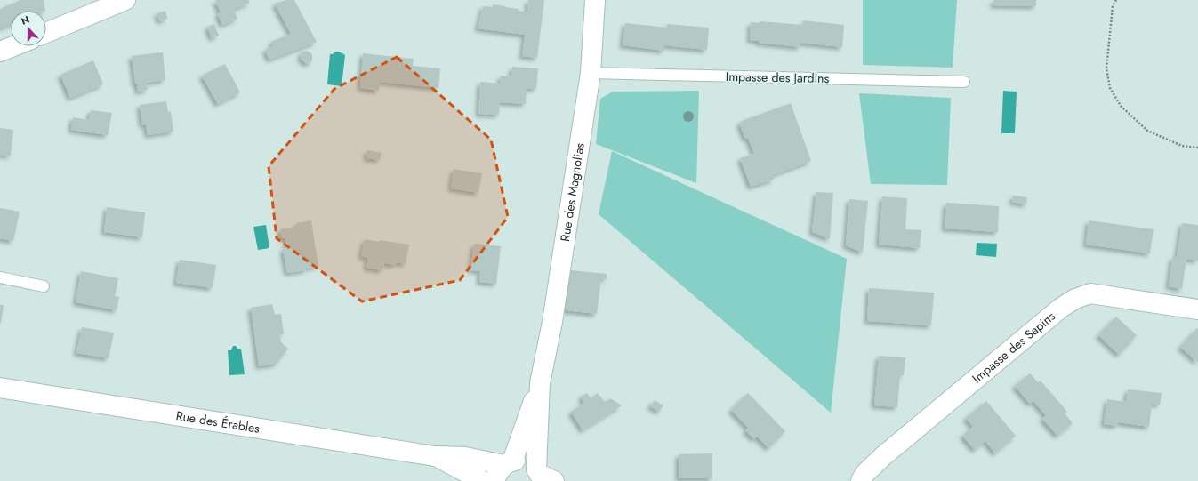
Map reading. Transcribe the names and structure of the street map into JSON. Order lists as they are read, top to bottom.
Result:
{
  "streets": {
    "street": ["Rue des Magnolias", "Impasse des Sapins", "Rue des Érables"],
    "lane": ["Impasse des Jardins"]
  },
  "crossings": [
    ["Impasse des Jardins", "Rue des Magnolias"],
    ["Rue des Magnolias", "Rue des Érables"]
  ],
  "north": "top"
}
